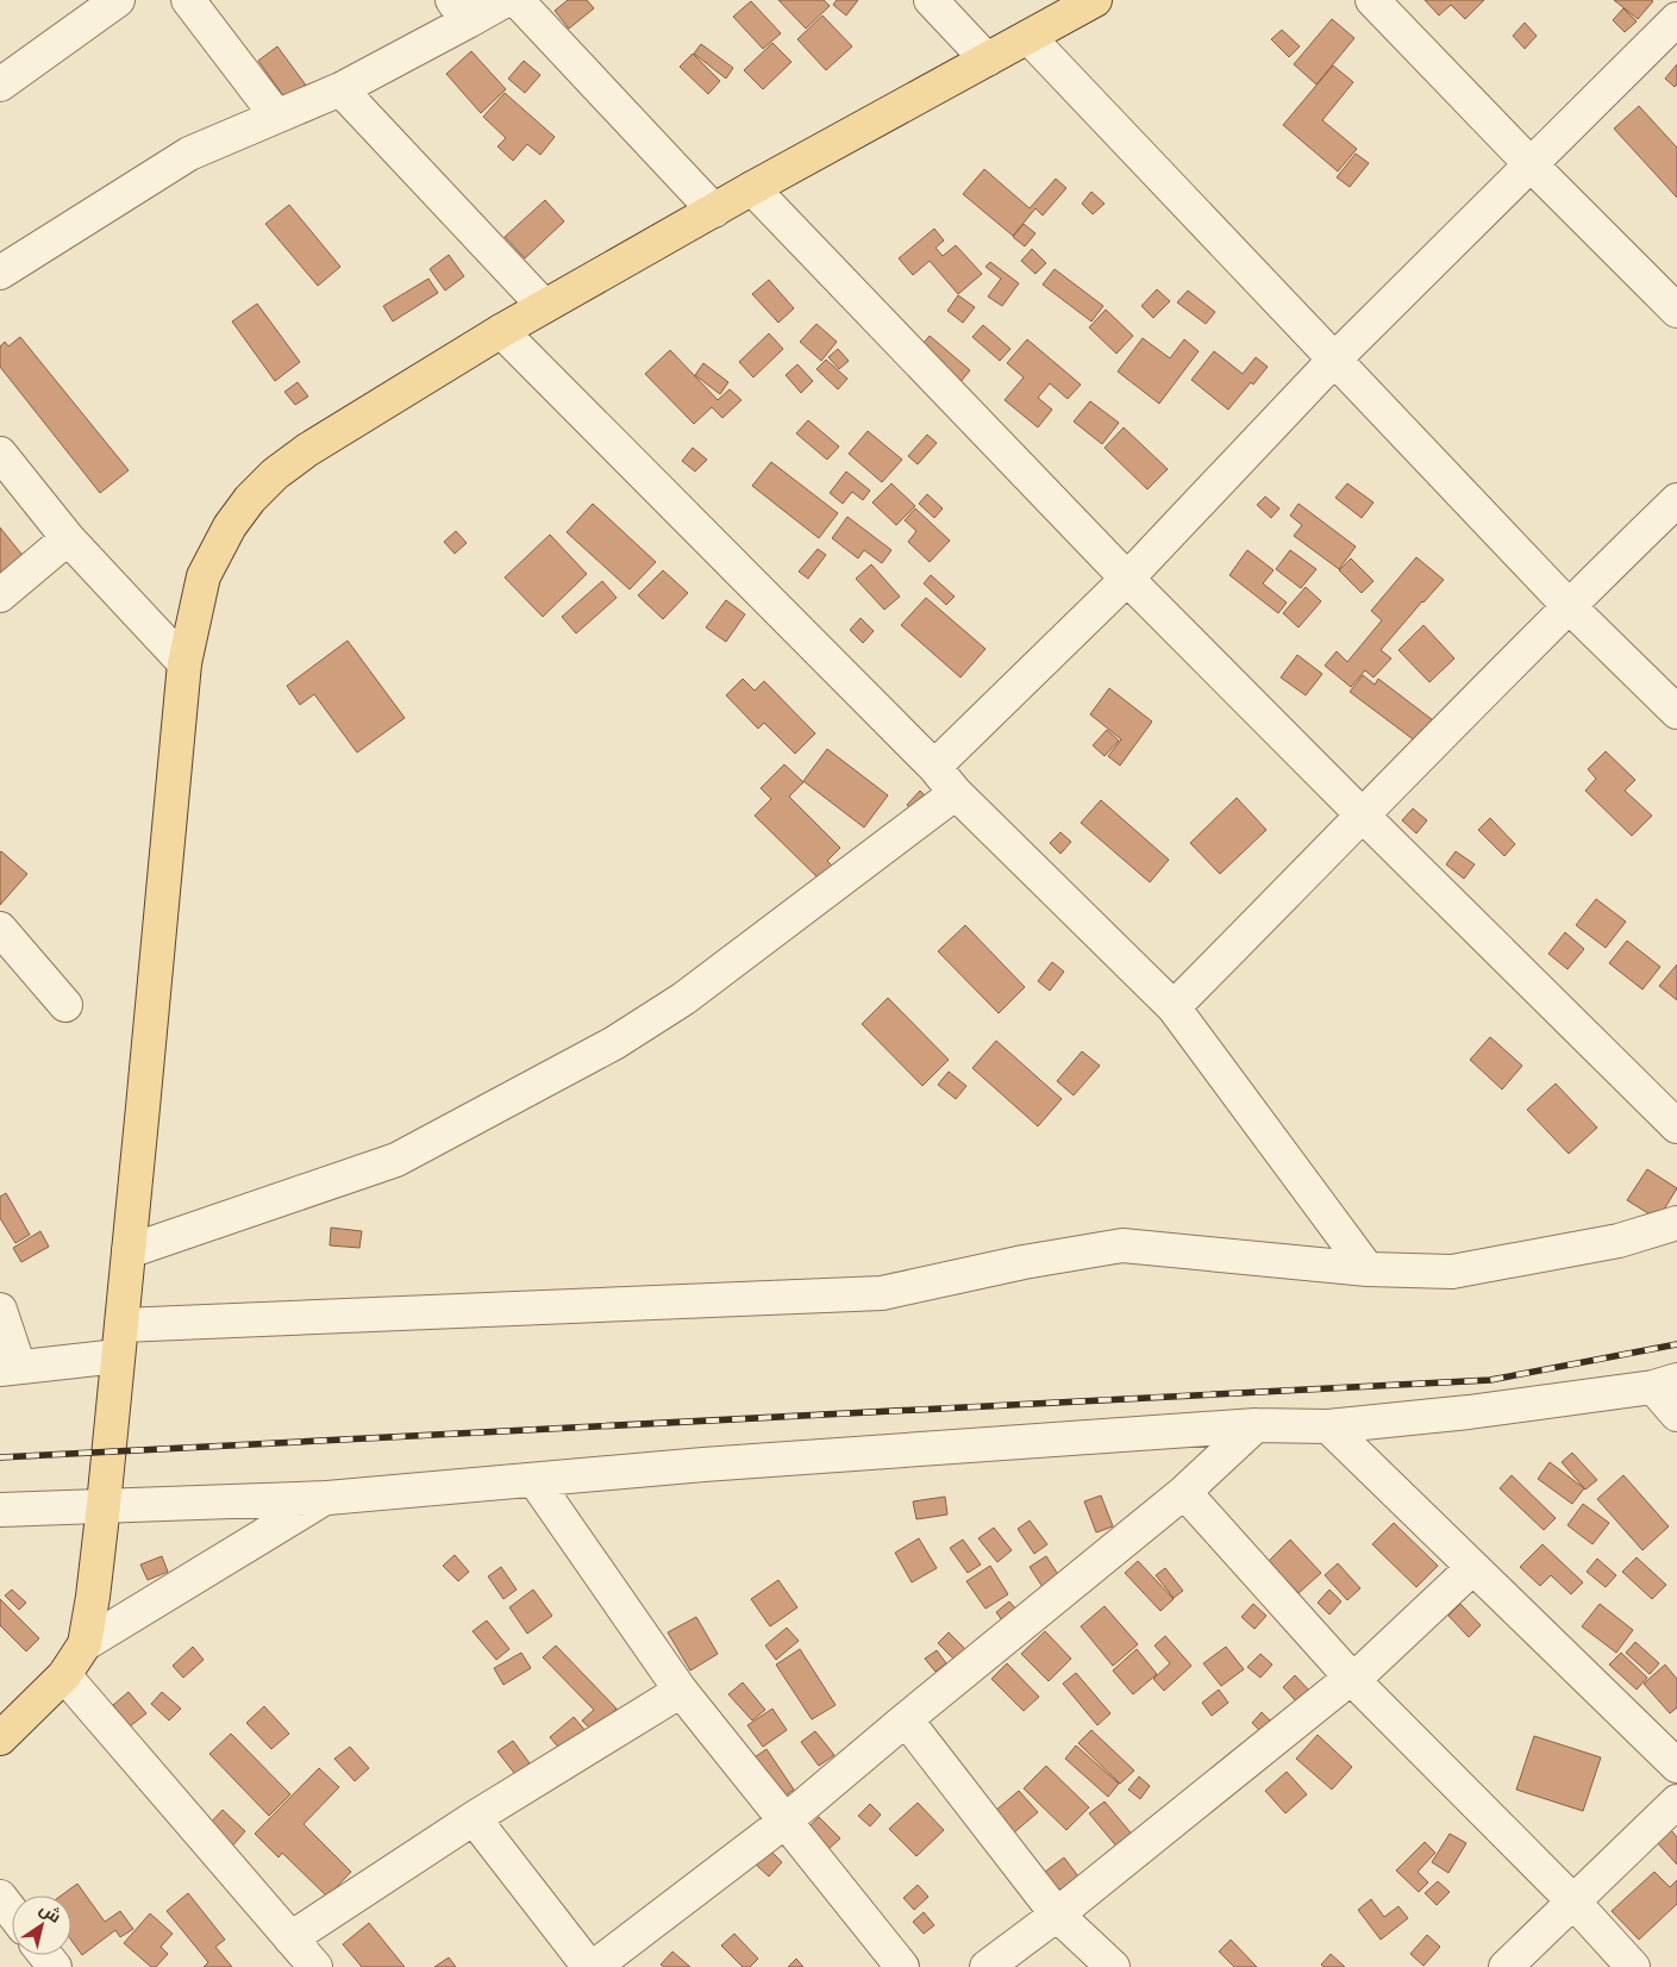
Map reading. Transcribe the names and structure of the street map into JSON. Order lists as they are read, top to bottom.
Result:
{
  "north": "top right"
}
